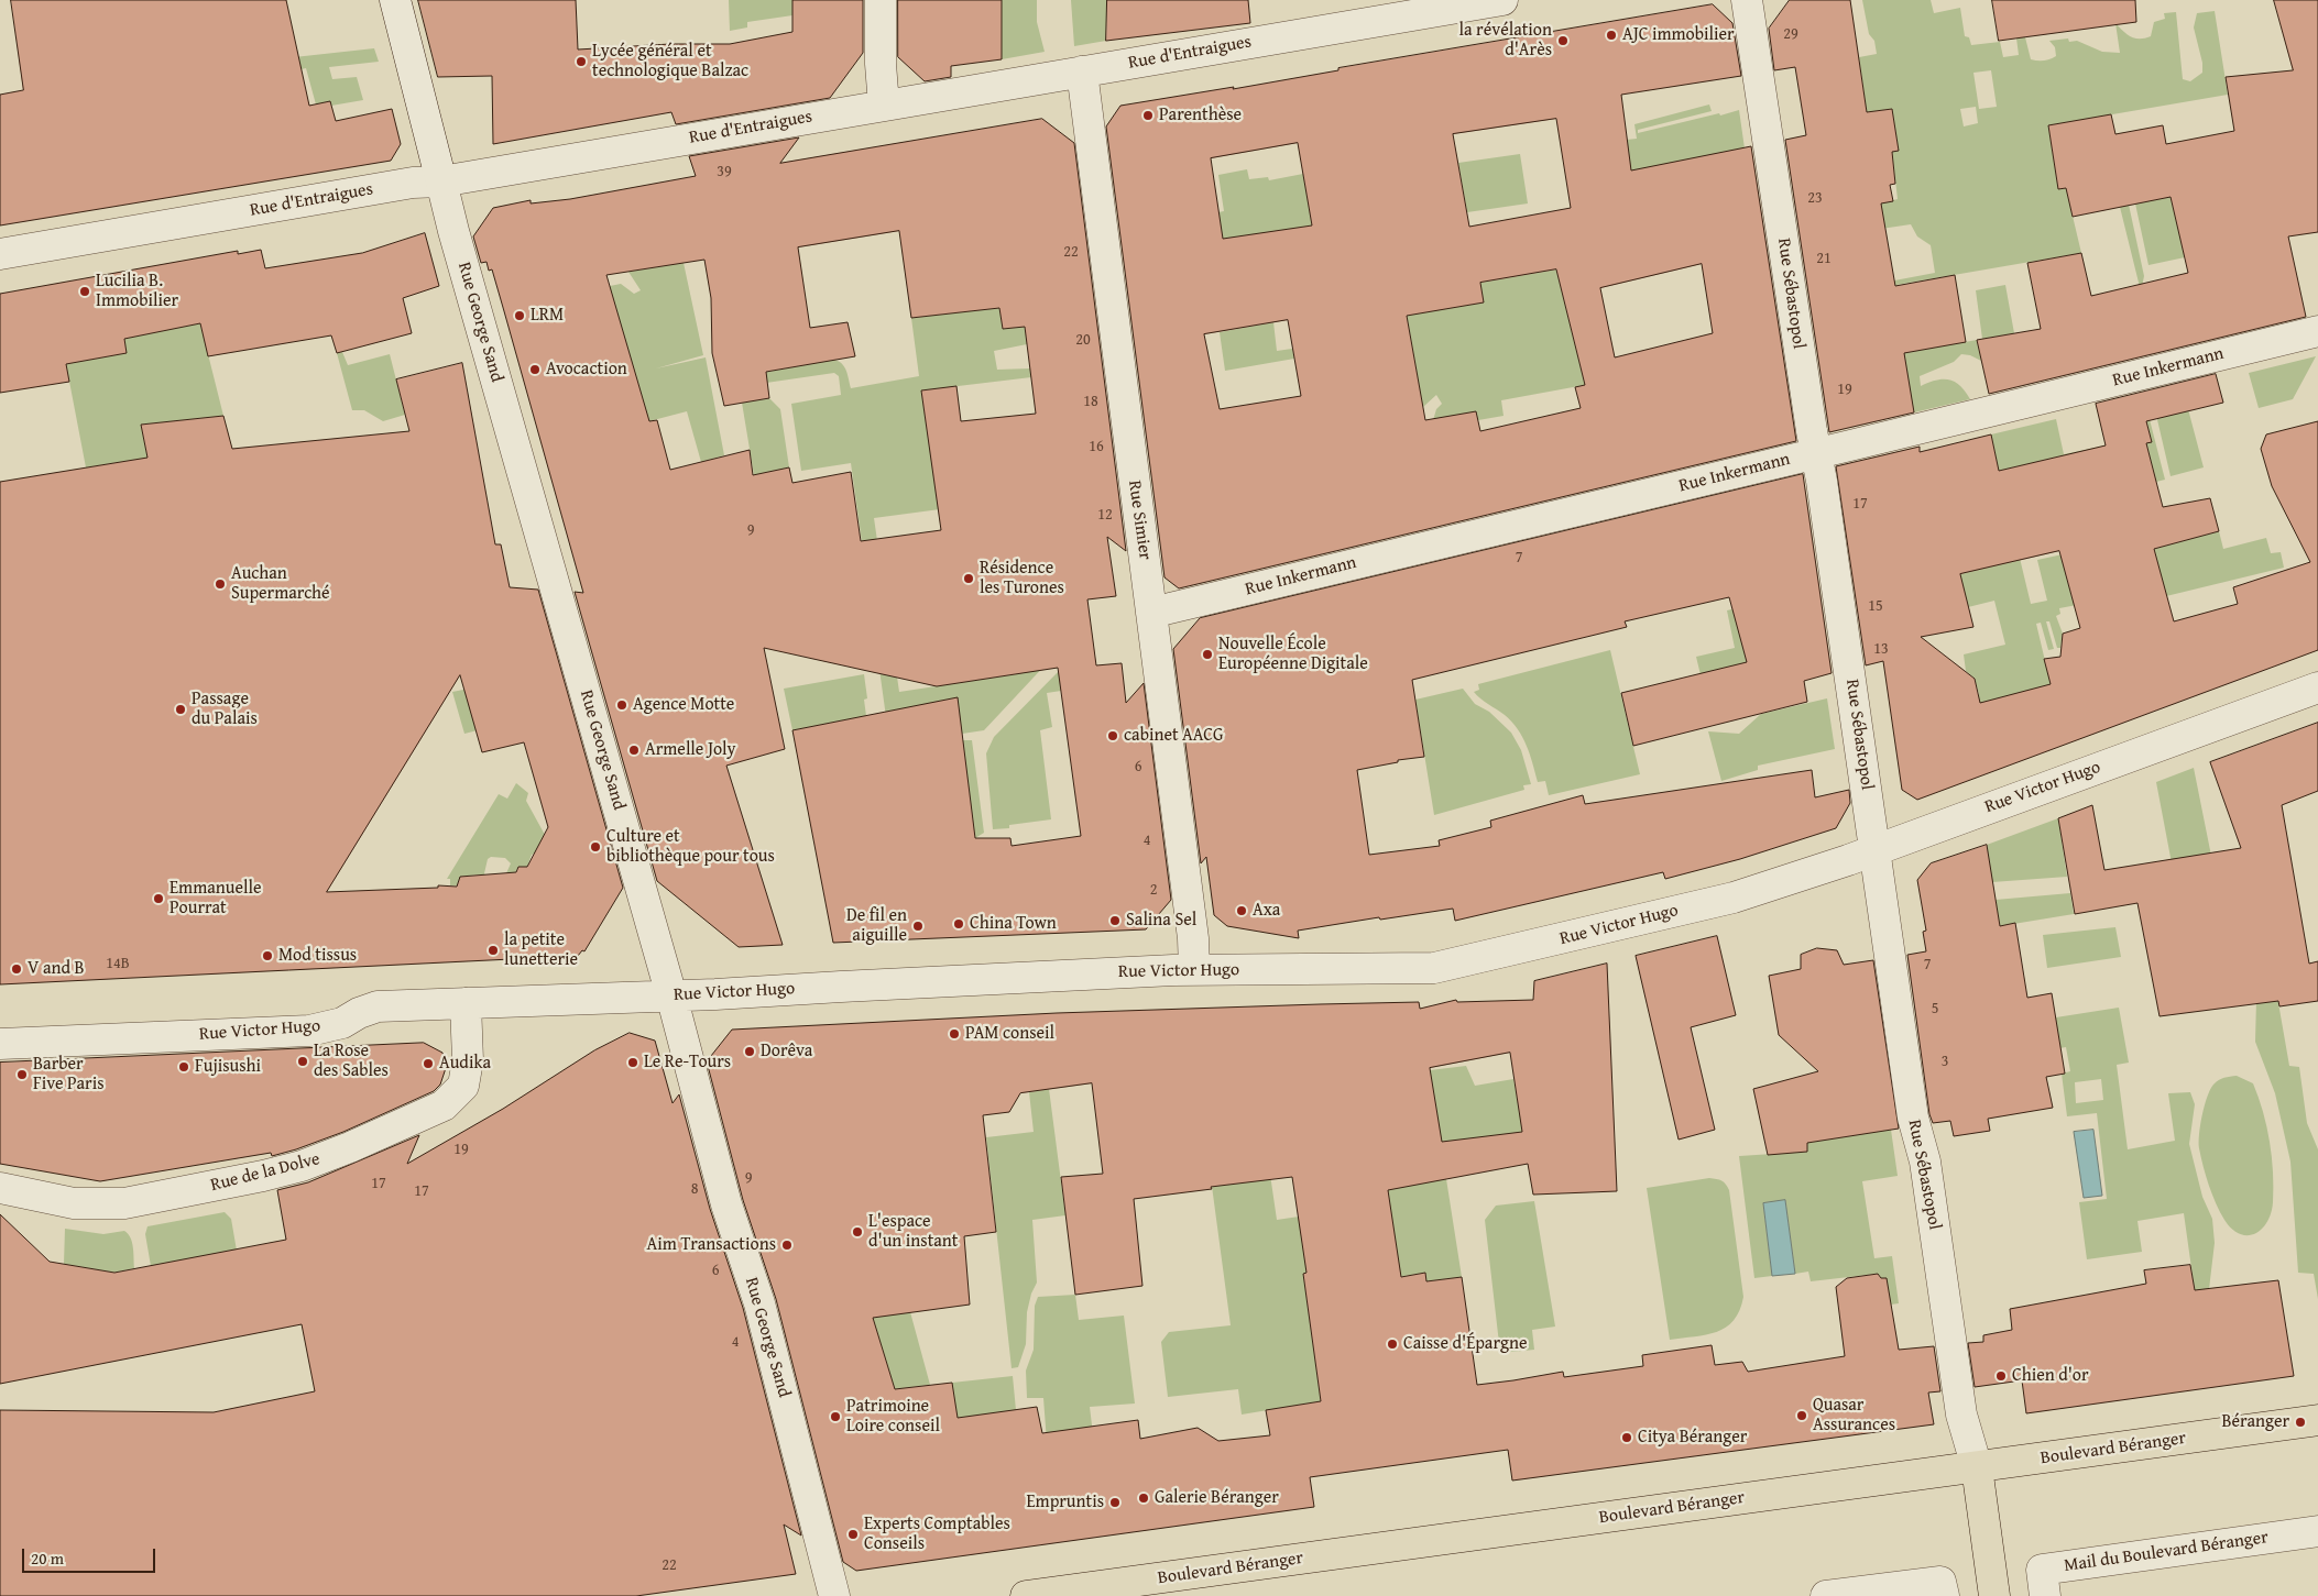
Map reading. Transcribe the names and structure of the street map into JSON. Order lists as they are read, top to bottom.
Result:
{
  "streets": {
    "main road": ["Boulevard Béranger"],
    "street": [
      "Rue d'Entraigues",
      "Rue Sébastopol",
      "Rue George Sand",
      "Rue Inkermann",
      "Rue Simier",
      "Rue Victor Hugo",
      "Rue de la Dolve",
      "Mail du Boulevard Béranger"
    ]
  },
  "crossings": [
    ["Rue d'Entraigues", "Rue George Sand"],
    ["Rue d'Entraigues", "Rue Simier"],
    ["Rue Sébastopol", "Rue Inkermann"],
    ["Rue Sébastopol", "Rue Victor Hugo"],
    ["Rue Sébastopol", "Boulevard Béranger"],
    ["Rue George Sand", "Rue Victor Hugo"],
    ["Rue Inkermann", "Rue Simier"],
    ["Rue Simier", "Rue Victor Hugo"],
    ["Rue Victor Hugo", "Rue de la Dolve"]
  ],
  "places": [
    "AJC immobilier",
    "la révélation d'Arès",
    "Lycée général et technologique Balzac",
    "Parenthèse",
    "Lucilia B. Immobilier",
    "LRM",
    "Avocaction",
    "Résidence les Turones",
    "Auchan Supermarché",
    "Nouvelle École Européenne Digitale",
    "Agence Motte",
    "Passage du Palais",
    "cabinet AACG",
    "Armelle Joly",
    "Culture et bibliothèque pour tous",
    "Emmanuelle Pourrat",
    "Axa",
    "Salina Sel",
    "China Town",
    "De fil en aiguille",
    "la petite lunetterie",
    "Mod tissus",
    "V and B",
    "PAM conseil",
    "Dorêva",
    "La Rose des Sables",
    "Le Re-Tours",
    "Audika",
    "Fujisushi",
    "Barber Five Paris",
    "L'espace d'un instant",
    "Aim Transactions",
    "Caisse d'Épargne",
    "Chien d'or",
    "Quasar Assurances",
    "Patrimoine Loire conseil",
    "Béranger",
    "Citya Béranger",
    "Galerie Béranger",
    "Empruntis",
    "Experts Comptables Conseils"
  ],
  "house_numbers": [
    "29",
    "39",
    "23",
    "22",
    "21",
    "20",
    "19",
    "18",
    "16",
    "17",
    "12",
    "9",
    "7",
    "15",
    "13",
    "6",
    "4",
    "2",
    "14B",
    "7",
    "5",
    "3",
    "19",
    "9",
    "17",
    "8",
    "17",
    "6",
    "4",
    "22"
  ],
  "scale_bar": "20 m"
}
